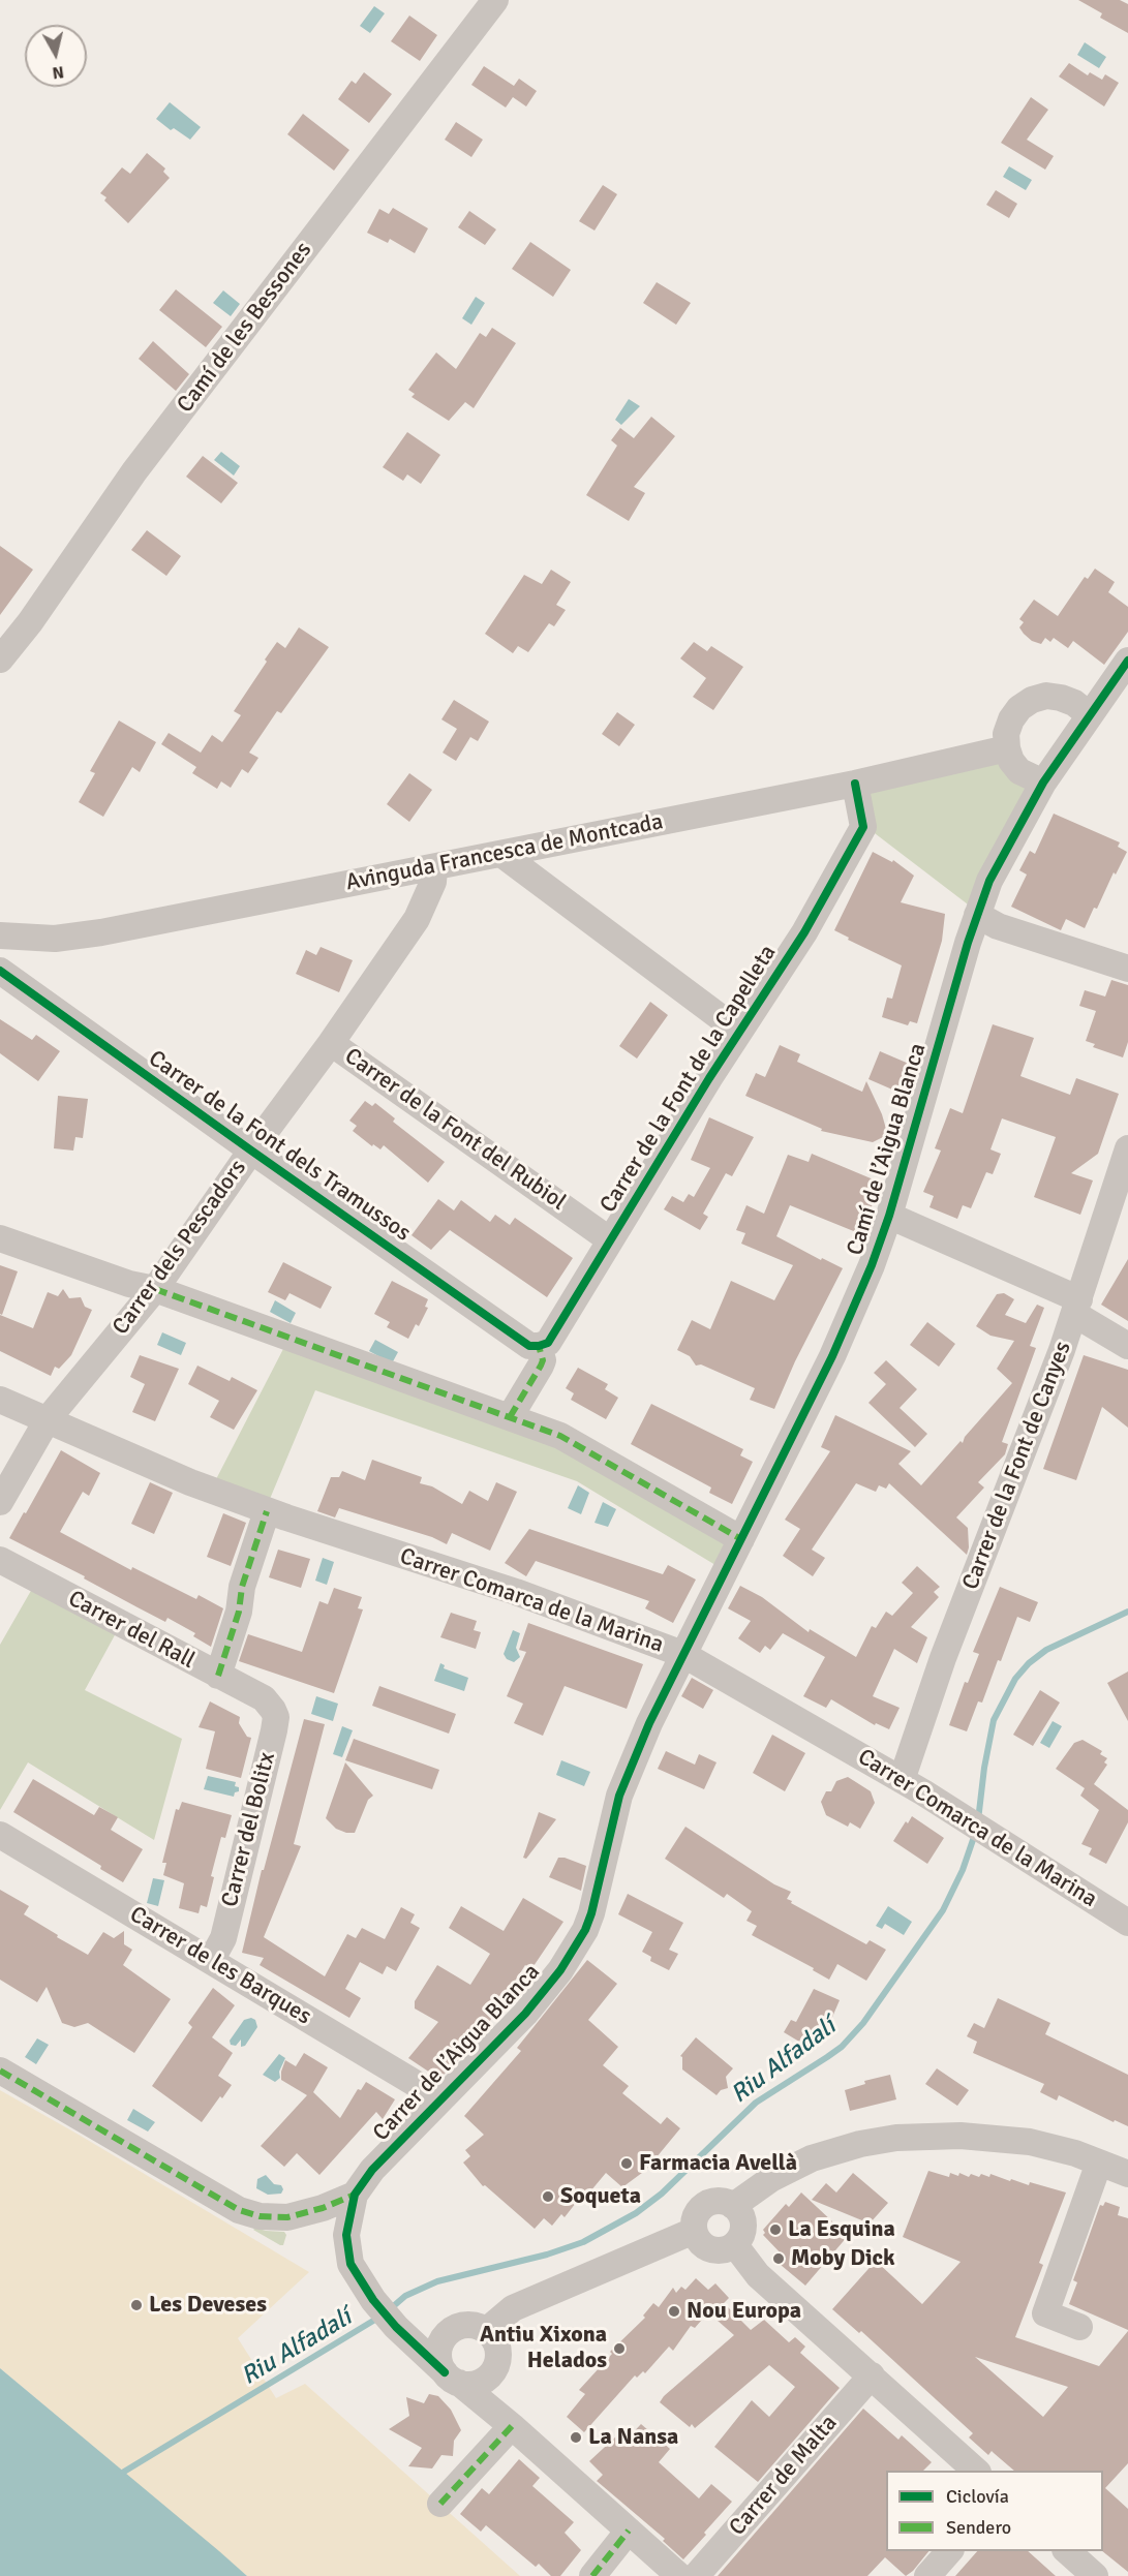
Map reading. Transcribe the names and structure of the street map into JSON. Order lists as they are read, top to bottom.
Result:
{
  "streets": {
    "street": [
      "Camí de les Bessones",
      "Avinguda Francesca de Montcada",
      "Carrer de la Font de la Capelleta",
      "Carrer de la Font del Rubiol",
      "Carrer de la Font dels Tramussos",
      "Camí de l’Aigua Blanca",
      "Carrer dels Pescadors",
      "Carrer de la Font de Canyes",
      "Carrer Comarca de la Marina",
      "Carrer del Rall",
      "Carrer del Bolitx",
      "Carrer de les Barques",
      "Carrer de l’Aigua Blanca",
      "Carrer de Malta"
    ]
  },
  "crossings": [
    ["Avinguda Francesca de Montcada", "Carrer de la Font de la Capelleta"],
    ["Avinguda Francesca de Montcada", "Camí de l’Aigua Blanca"],
    ["Avinguda Francesca de Montcada", "Carrer dels Pescadors"],
    ["Carrer de la Font de la Capelleta", "Carrer de la Font del Rubiol"],
    ["Carrer de la Font de la Capelleta", "Carrer de la Font dels Tramussos"],
    ["Carrer de la Font del Rubiol", "Carrer dels Pescadors"],
    ["Carrer de la Font dels Tramussos", "Carrer dels Pescadors"],
    ["Camí de l’Aigua Blanca", "Carrer Comarca de la Marina"],
    ["Camí de l’Aigua Blanca", "Carrer de l’Aigua Blanca"],
    ["Carrer dels Pescadors", "Carrer Comarca de la Marina"],
    ["Carrer de la Font de Canyes", "Carrer Comarca de la Marina"],
    ["Carrer Comarca de la Marina", "Carrer de l’Aigua Blanca"],
    ["Carrer del Rall", "Carrer del Bolitx"],
    ["Carrer del Bolitx", "Carrer de les Barques"],
    ["Carrer de les Barques", "Carrer de l’Aigua Blanca"]
  ],
  "water": ["Riu Alfadalí"],
  "places": [
    "Farmacia Avellà",
    "Soqueta",
    "La Esquina",
    "Moby Dick",
    "Les Deveses",
    "Nou Europa",
    "Antiu Xixona Helados",
    "La Nansa"
  ],
  "legend": ["Ciclovía", "Sendero"],
  "north": "bottom"
}
